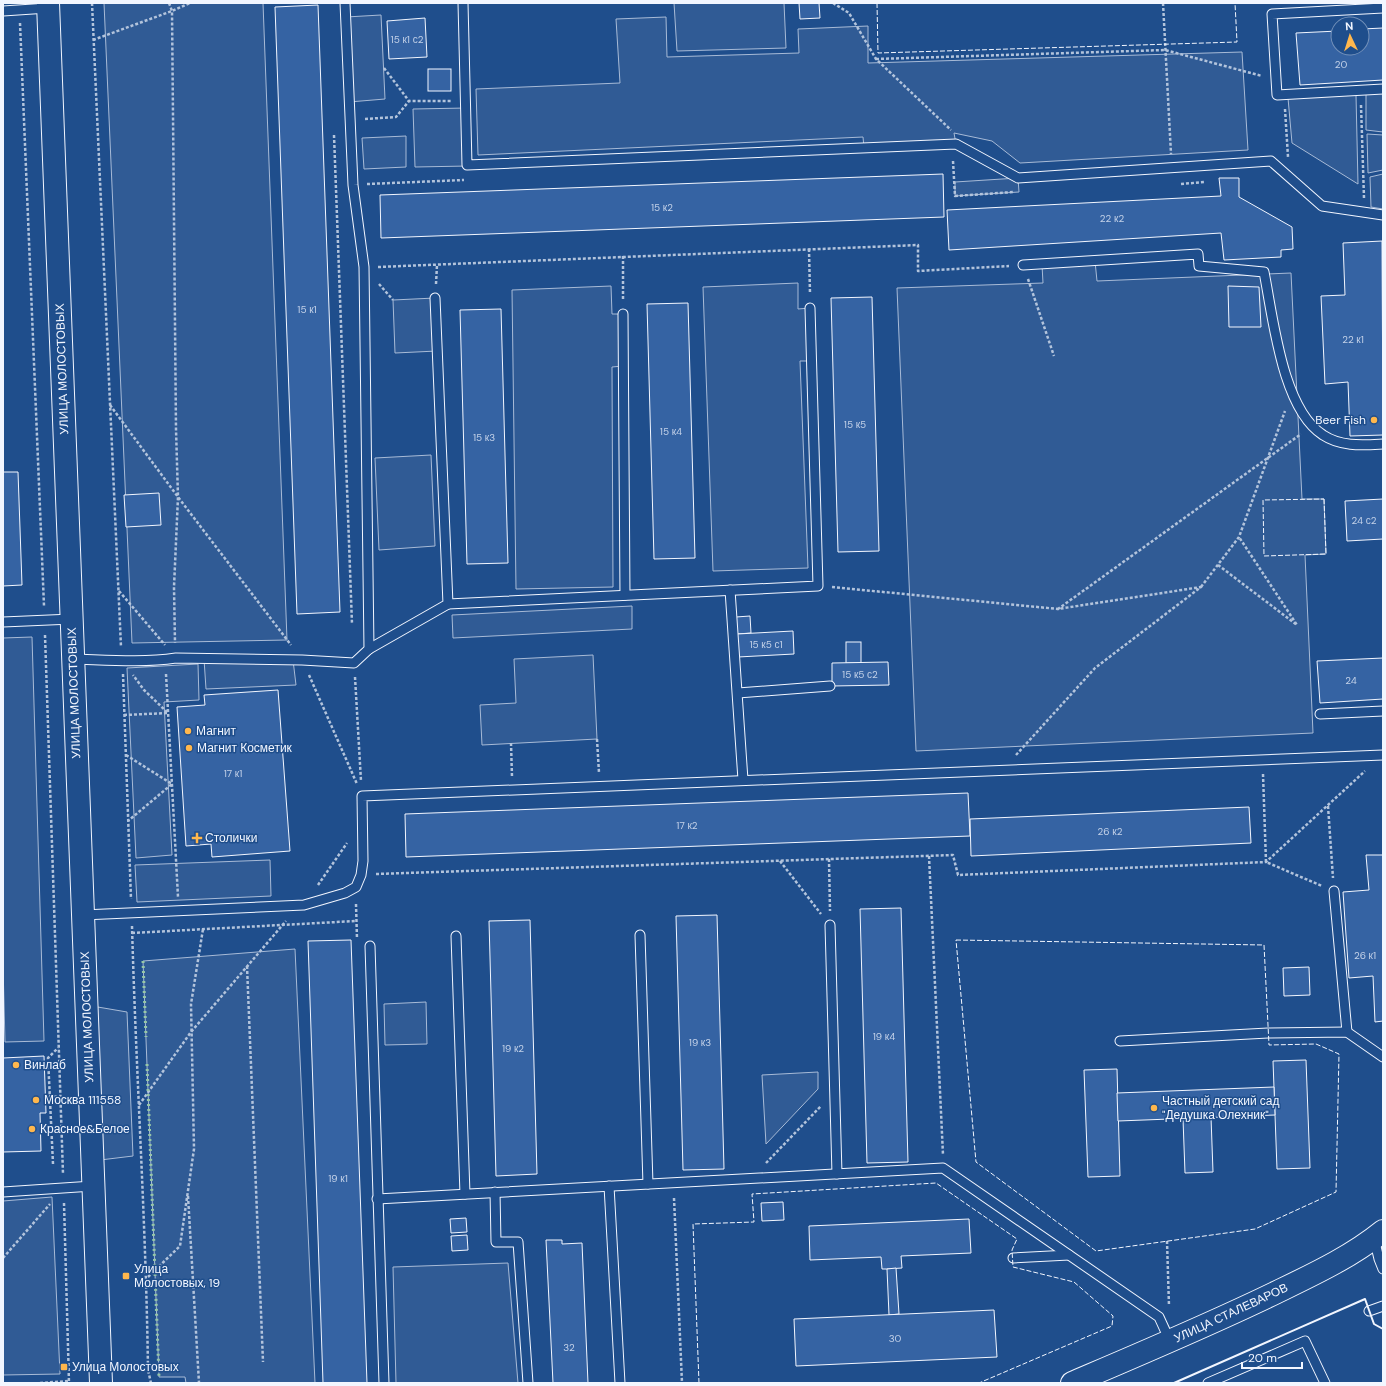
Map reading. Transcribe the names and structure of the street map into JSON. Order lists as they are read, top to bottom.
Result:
{
  "streets": {
    "street": ["УЛИЦА МОЛОСТОВЫХ", "УЛИЦА СТАЛЕВАРОВ"]
  },
  "places": {
    "other": [
      "Beer Fish",
      "Магнит",
      "Магнит Косметик",
      "Винлаб",
      "Москва 111558",
      "Частный детский сад \"Дедушка Олехник\"",
      "Красное&Белое"
    ],
    "health": ["Столички"],
    "transit": ["Улица Молостовых, 19", "Улица Молостовых"]
  },
  "house_numbers": [
    "15 к1 с2",
    "20",
    "15 к2",
    "22 к2",
    "15 к1",
    "22 к1",
    "15 к5",
    "15 к4",
    "15 к3",
    "24 с2",
    "15 к5 с1",
    "15 к5 с2",
    "24",
    "17 к1",
    "17 к2",
    "26 к2",
    "26 к1",
    "19 к4",
    "19 к3",
    "19 к2",
    "19 к1",
    "30",
    "32"
  ],
  "scale_bar": "20 m",
  "north": "top"
}
